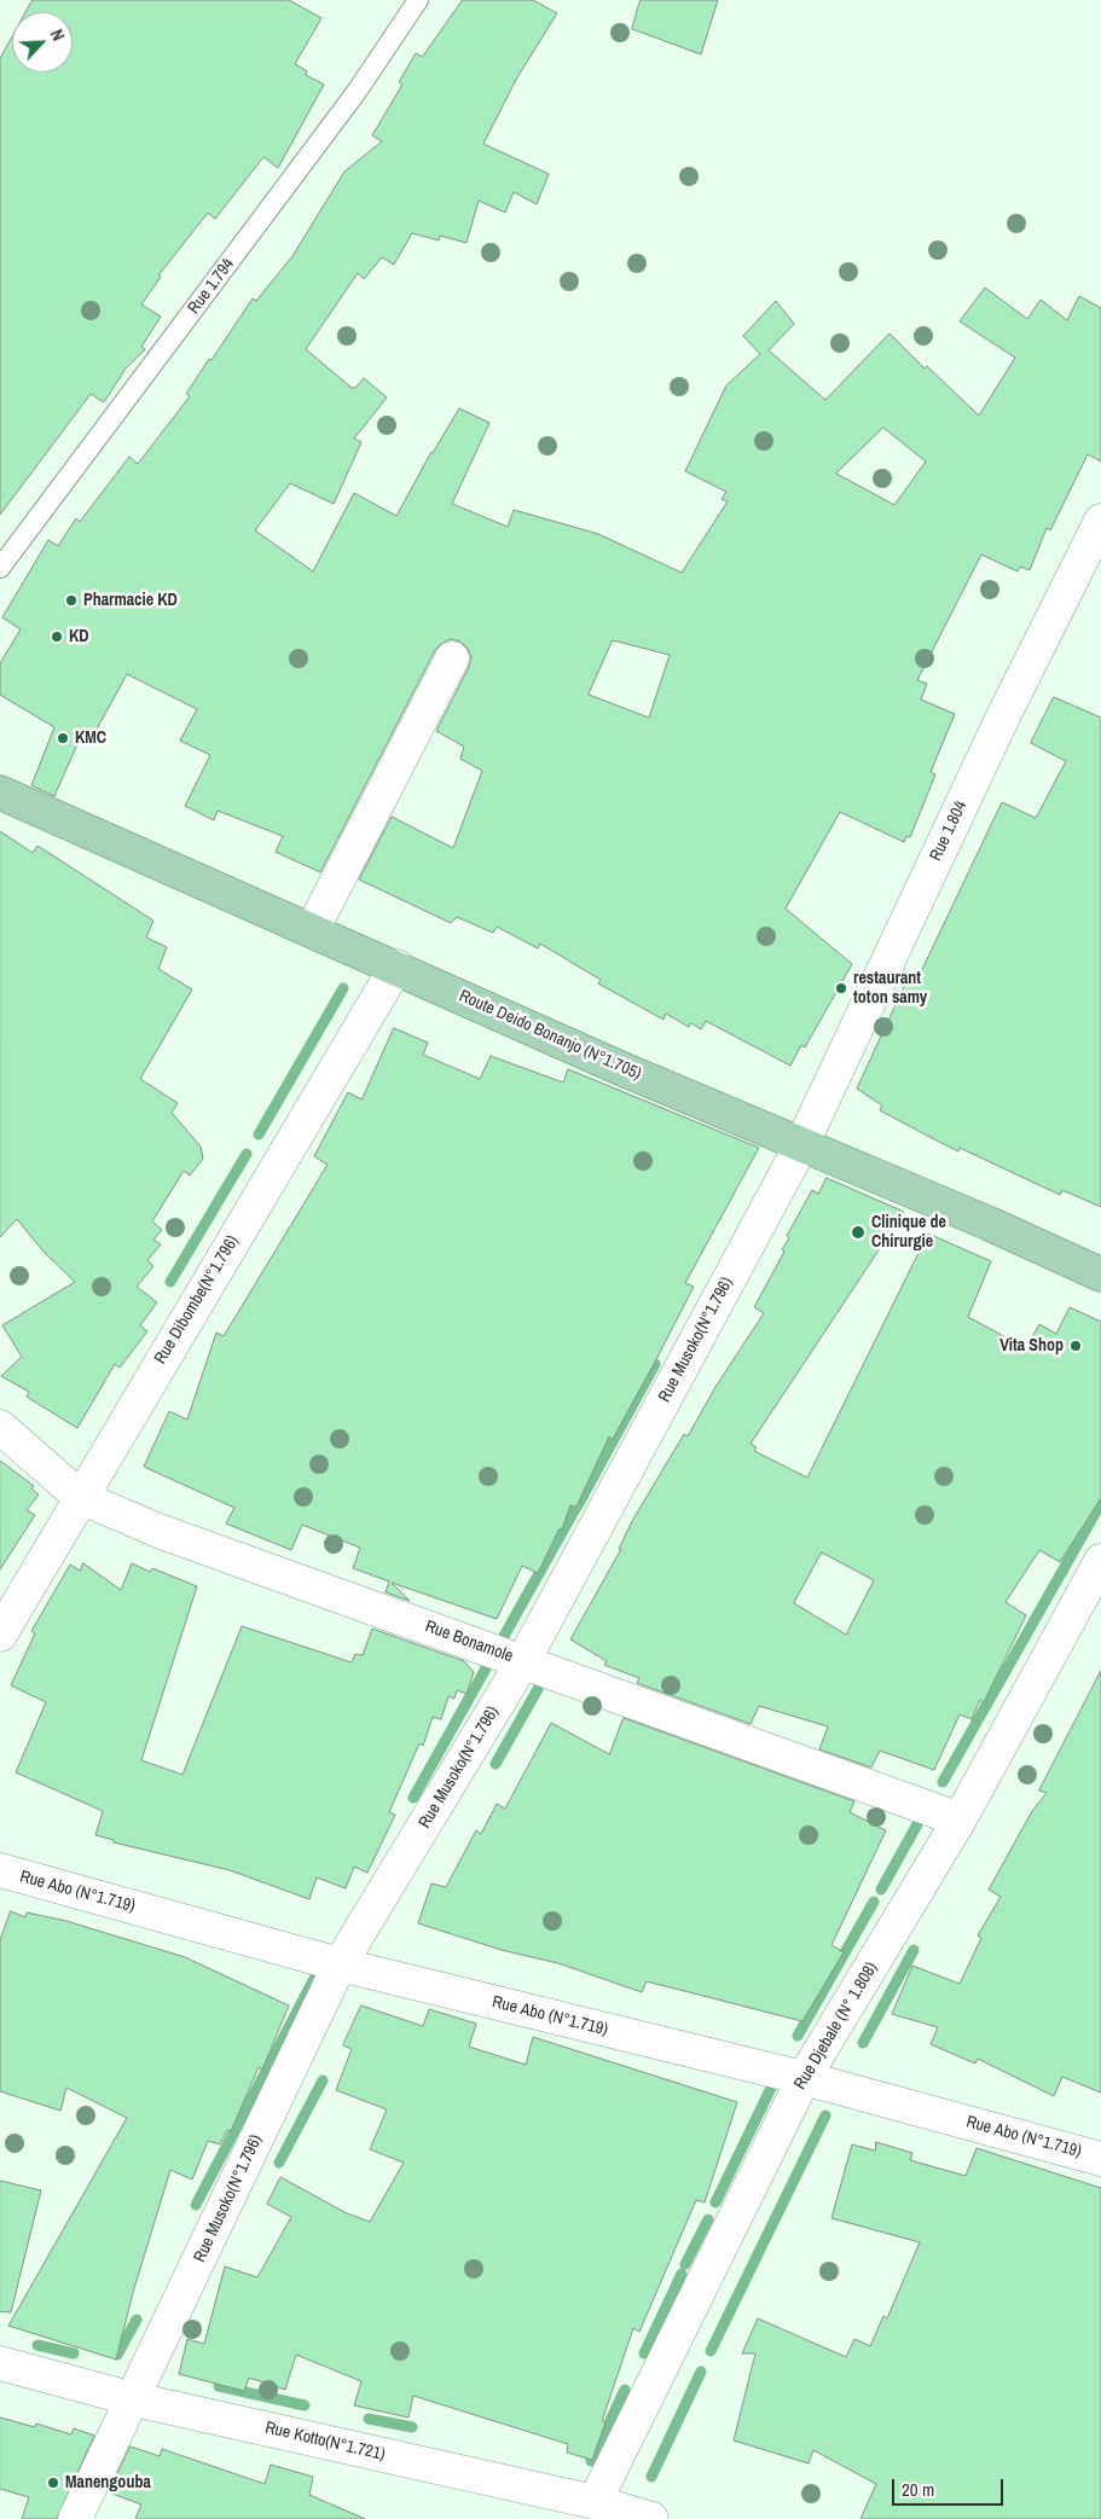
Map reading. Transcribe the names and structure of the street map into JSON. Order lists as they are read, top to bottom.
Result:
{
  "streets": {
    "main road": ["Route Deido Bonanjo (N°1.705)"],
    "street": [
      "Rue 1.804",
      "Rue Dibombe(N°1.796)",
      "Rue Musoko(N°1.796)",
      "Rue Bonamole",
      "Rue Abo (N°1.719)",
      "Rue Djebale (N° 1.808)",
      "Rue Kotto(N°1.721)"
    ],
    "lane": ["Rue 1.794"]
  },
  "crossings": [
    ["Rue 1.804", "Route Deido Bonanjo (N°1.705)"],
    ["Rue 1.804", "Rue Musoko(N°1.796)"],
    ["Route Deido Bonanjo (N°1.705)", "Rue Dibombe(N°1.796)"],
    ["Route Deido Bonanjo (N°1.705)", "Rue Musoko(N°1.796)"],
    ["Rue Dibombe(N°1.796)", "Rue Bonamole"],
    ["Rue Musoko(N°1.796)", "Rue Bonamole"],
    ["Rue Musoko(N°1.796)", "Rue Abo (N°1.719)"],
    ["Rue Musoko(N°1.796)", "Rue Kotto(N°1.721)"],
    ["Rue Bonamole", "Rue Djebale (N° 1.808)"],
    ["Rue Abo (N°1.719)", "Rue Djebale (N° 1.808)"],
    ["Rue Djebale (N° 1.808)", "Rue Kotto(N°1.721)"]
  ],
  "places": [
    "Pharmacie KD",
    "KD",
    "KMC",
    "restaurant toton samy",
    "Clinique de Chirurgie",
    "Vita Shop",
    "Manengouba"
  ],
  "scale_bar": "20 m",
  "north": "top right"
}
